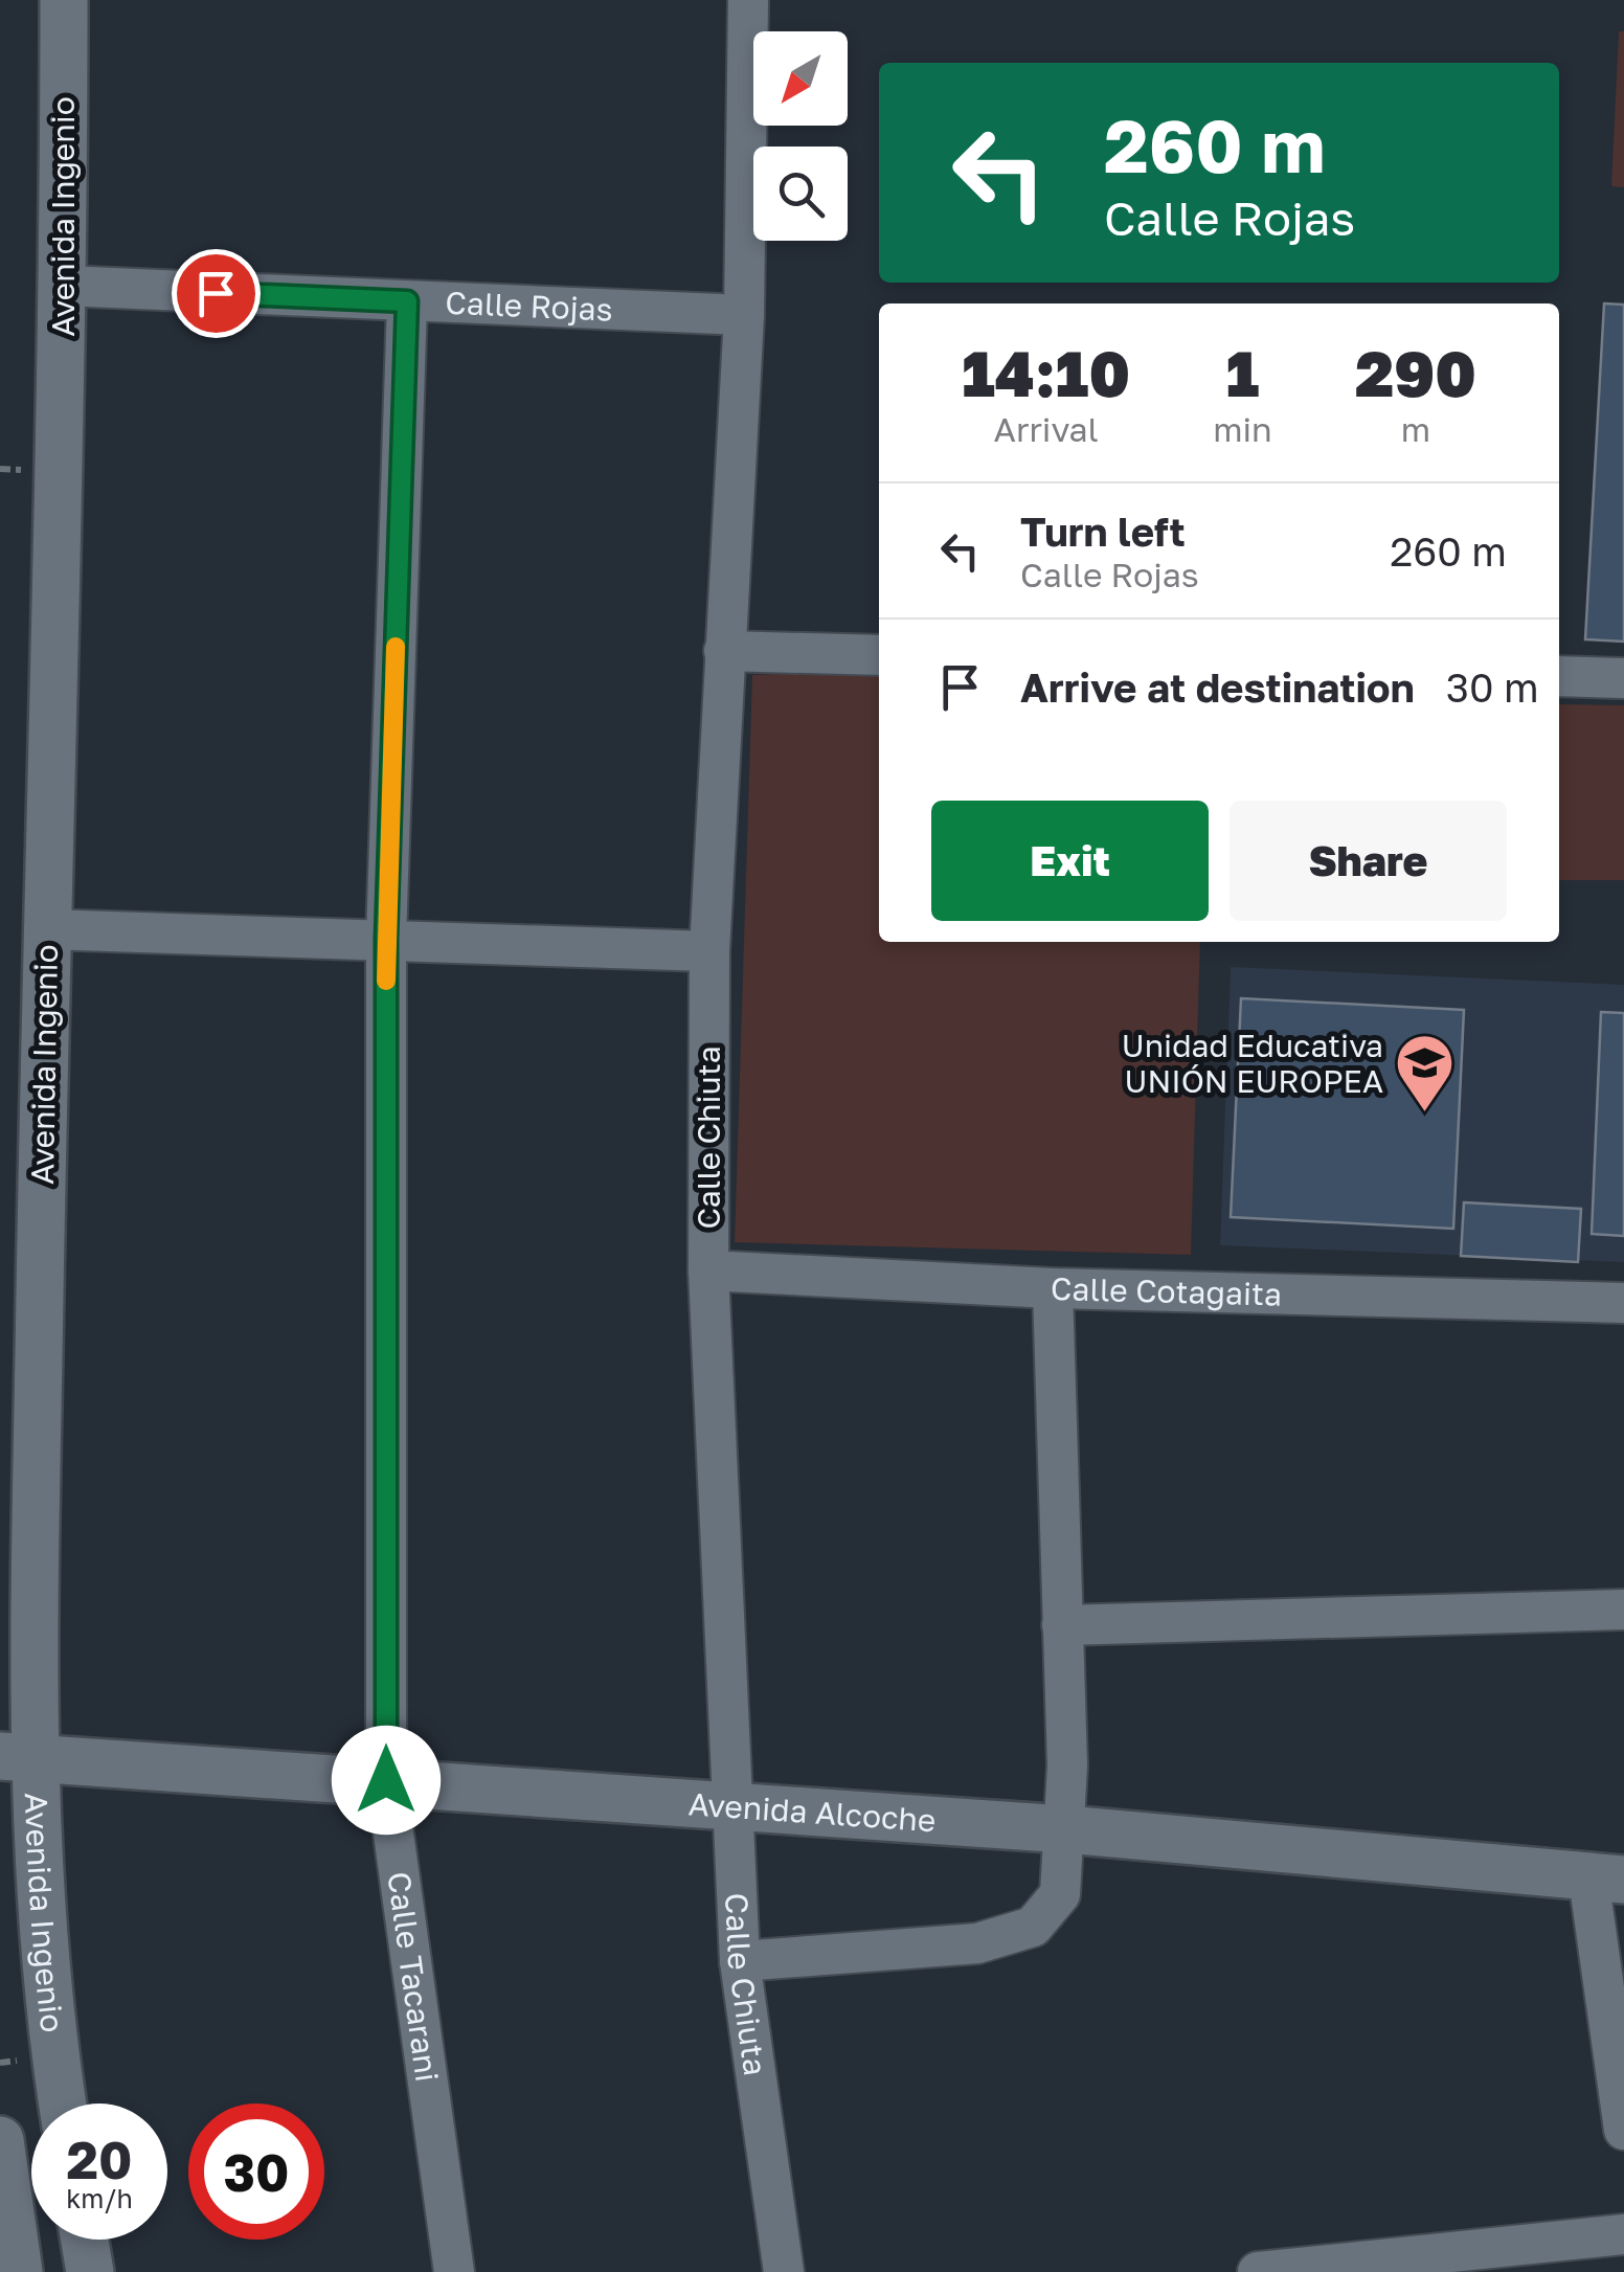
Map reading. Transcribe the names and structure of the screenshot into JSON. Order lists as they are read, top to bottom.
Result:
{
  "streets": {
    "street": [
      "Avenida Ingenio",
      "Calle Rojas",
      "Calle Chiuta",
      "Calle Cotagaita",
      "Avenida Alcoche",
      "Calle Tacarani"
    ]
  },
  "crossings": [
    ["Avenida Ingenio", "Calle Rojas"],
    ["Avenida Ingenio", "Avenida Alcoche"],
    ["Calle Rojas", "Calle Chiuta"],
    ["Calle Rojas", "Calle Tacarani"],
    ["Calle Chiuta", "Calle Cotagaita"],
    ["Calle Chiuta", "Avenida Alcoche"],
    ["Avenida Alcoche", "Calle Tacarani"]
  ],
  "places": {
    "school or university": ["Unidad Educativa UNIÓN EUROPEA"]
  },
  "north": "bottom left",
  "page": {
    "turn": ["260 m", "Calle Rojas"],
    "eta": [
      "14:10",
      "Arrival",
      "1",
      "min",
      "290",
      "m"
    ],
    "list": [
      {
        "name": "Turn left",
        "note": "Calle Rojas",
        "value": "260 m"
      },
      {
        "name": "Arrive at destination",
        "value": "30 m"
      }
    ],
    "buttons": ["Exit", "Share"],
    "speed": "20 km/h",
    "limit": "30"
  }
}
